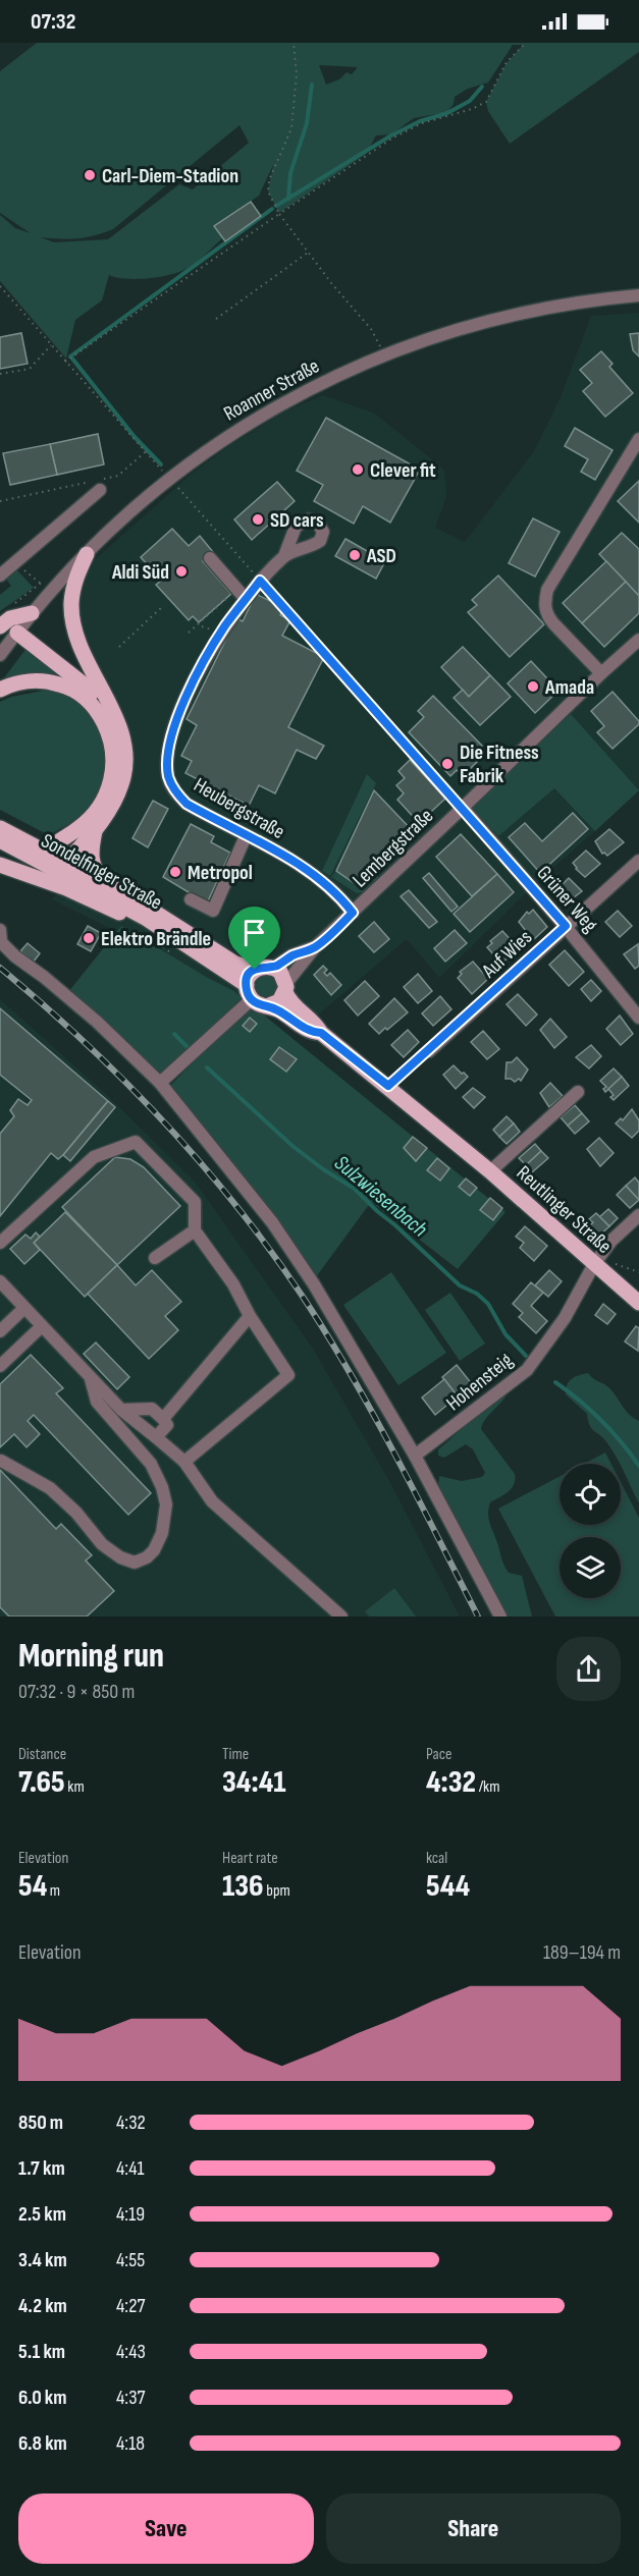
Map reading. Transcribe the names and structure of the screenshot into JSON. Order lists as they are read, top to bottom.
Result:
{
  "streets": {
    "main road": ["Sondelfinger Straße", "Reutlinger Straße"],
    "street": [
      "Roanner Straße",
      "Heubergstraße",
      "Lembergstraße",
      "Grüner Weg",
      "Auf Wies",
      "Hohensteig"
    ]
  },
  "crossings": [
    ["Heubergstraße", "Lembergstraße"],
    ["Lembergstraße", "Sondelfinger Straße"],
    ["Lembergstraße", "Grüner Weg"],
    ["Lembergstraße", "Reutlinger Straße"],
    ["Sondelfinger Straße", "Reutlinger Straße"],
    ["Grüner Weg", "Auf Wies"],
    ["Reutlinger Straße", "Hohensteig"]
  ],
  "water": ["Sulzwiesenbach"],
  "places": [
    "Carl-Diem-Stadion",
    "Clever fit",
    "SD cars",
    "ASD",
    "Aldi Süd",
    "Amada",
    "Die Fitness Fabrik",
    "Metropol",
    "Elektro Brändle"
  ],
  "page": {
    "status": "07:32",
    "heading": ["Morning run", "07:32 · 9 × 850 m"],
    "stats": [
      ["Distance", "7.65 km"],
      ["Time", "34:41"],
      ["Pace", "4:32 /km"],
      ["Elevation", "54 m"],
      ["Heart rate", "136 bpm"],
      ["kcal", "544"]
    ],
    "chart": ["Elevation", "189–194 m"],
    "list": [
      {
        "name": "850 m",
        "note": "4:32"
      },
      {
        "name": "1.7 km",
        "note": "4:41"
      },
      {
        "name": "2.5 km",
        "note": "4:19"
      },
      {
        "name": "3.4 km",
        "note": "4:55"
      },
      {
        "name": "4.2 km",
        "note": "4:27"
      },
      {
        "name": "5.1 km",
        "note": "4:43"
      },
      {
        "name": "6.0 km",
        "note": "4:37"
      },
      {
        "name": "6.8 km",
        "note": "4:18"
      }
    ],
    "buttons": ["Save", "Share"]
  }
}
